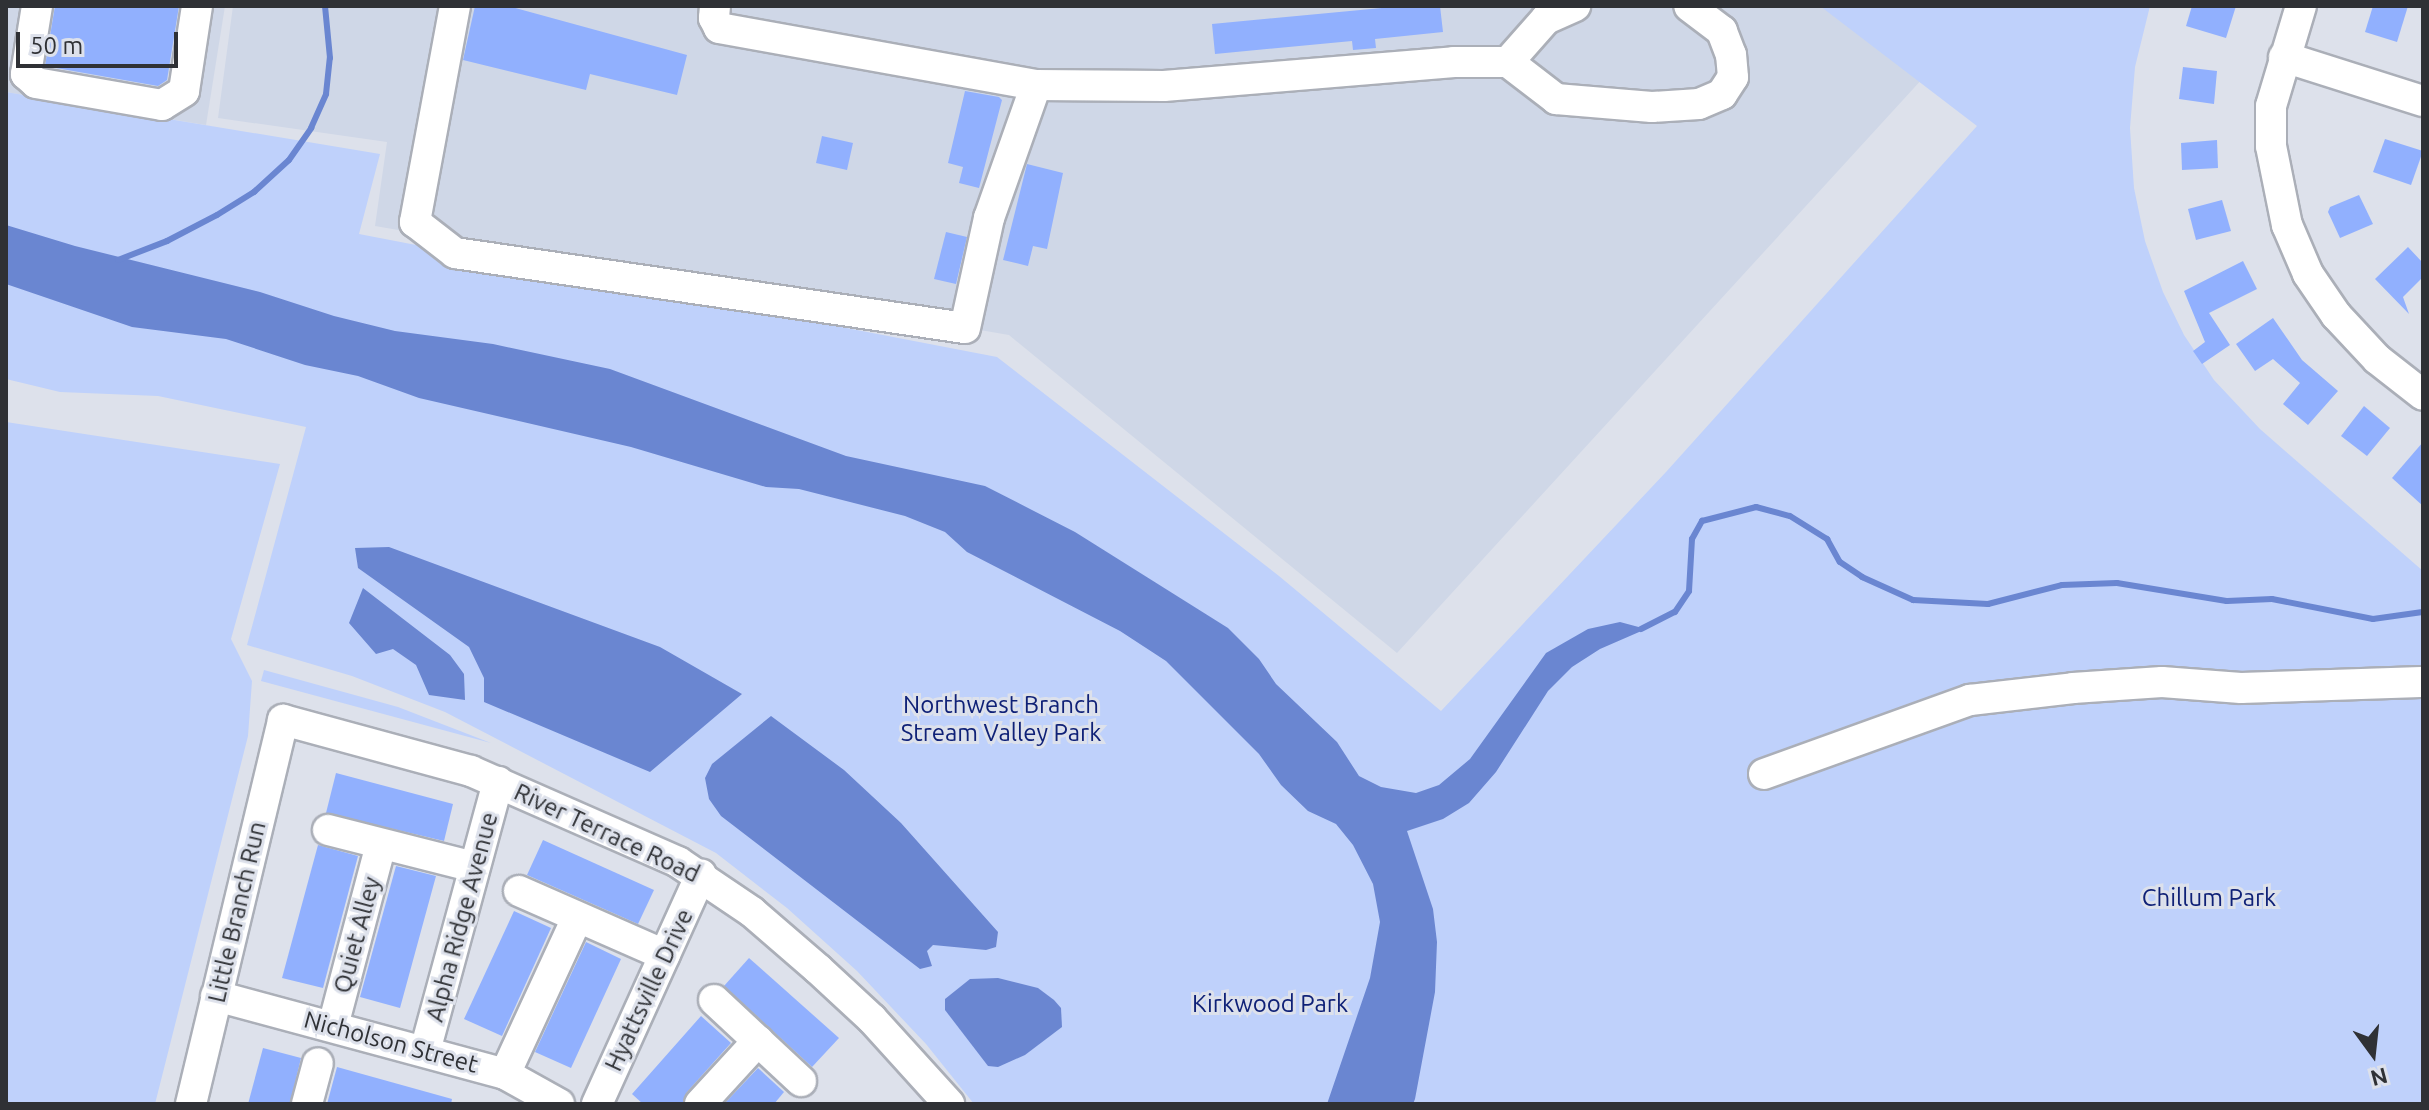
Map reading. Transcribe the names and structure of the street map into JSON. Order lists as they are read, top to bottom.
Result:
{
  "streets": {
    "street": [
      "River Terrace Road",
      "Little Branch Run",
      "Alpha Ridge Avenue",
      "Quiet Alley",
      "Hyattsville Drive",
      "Nicholson Street"
    ]
  },
  "crossings": [
    ["River Terrace Road", "Little Branch Run"],
    ["River Terrace Road", "Alpha Ridge Avenue"],
    ["River Terrace Road", "Hyattsville Drive"],
    ["Little Branch Run", "Nicholson Street"],
    ["Alpha Ridge Avenue", "Quiet Alley"],
    ["Alpha Ridge Avenue", "Nicholson Street"],
    ["Quiet Alley", "Nicholson Street"]
  ],
  "parks": ["Northwest Branch Stream Valley Park", "Chillum Park", "Kirkwood Park"],
  "scale_bar": "50 m",
  "north": "bottom"
}
